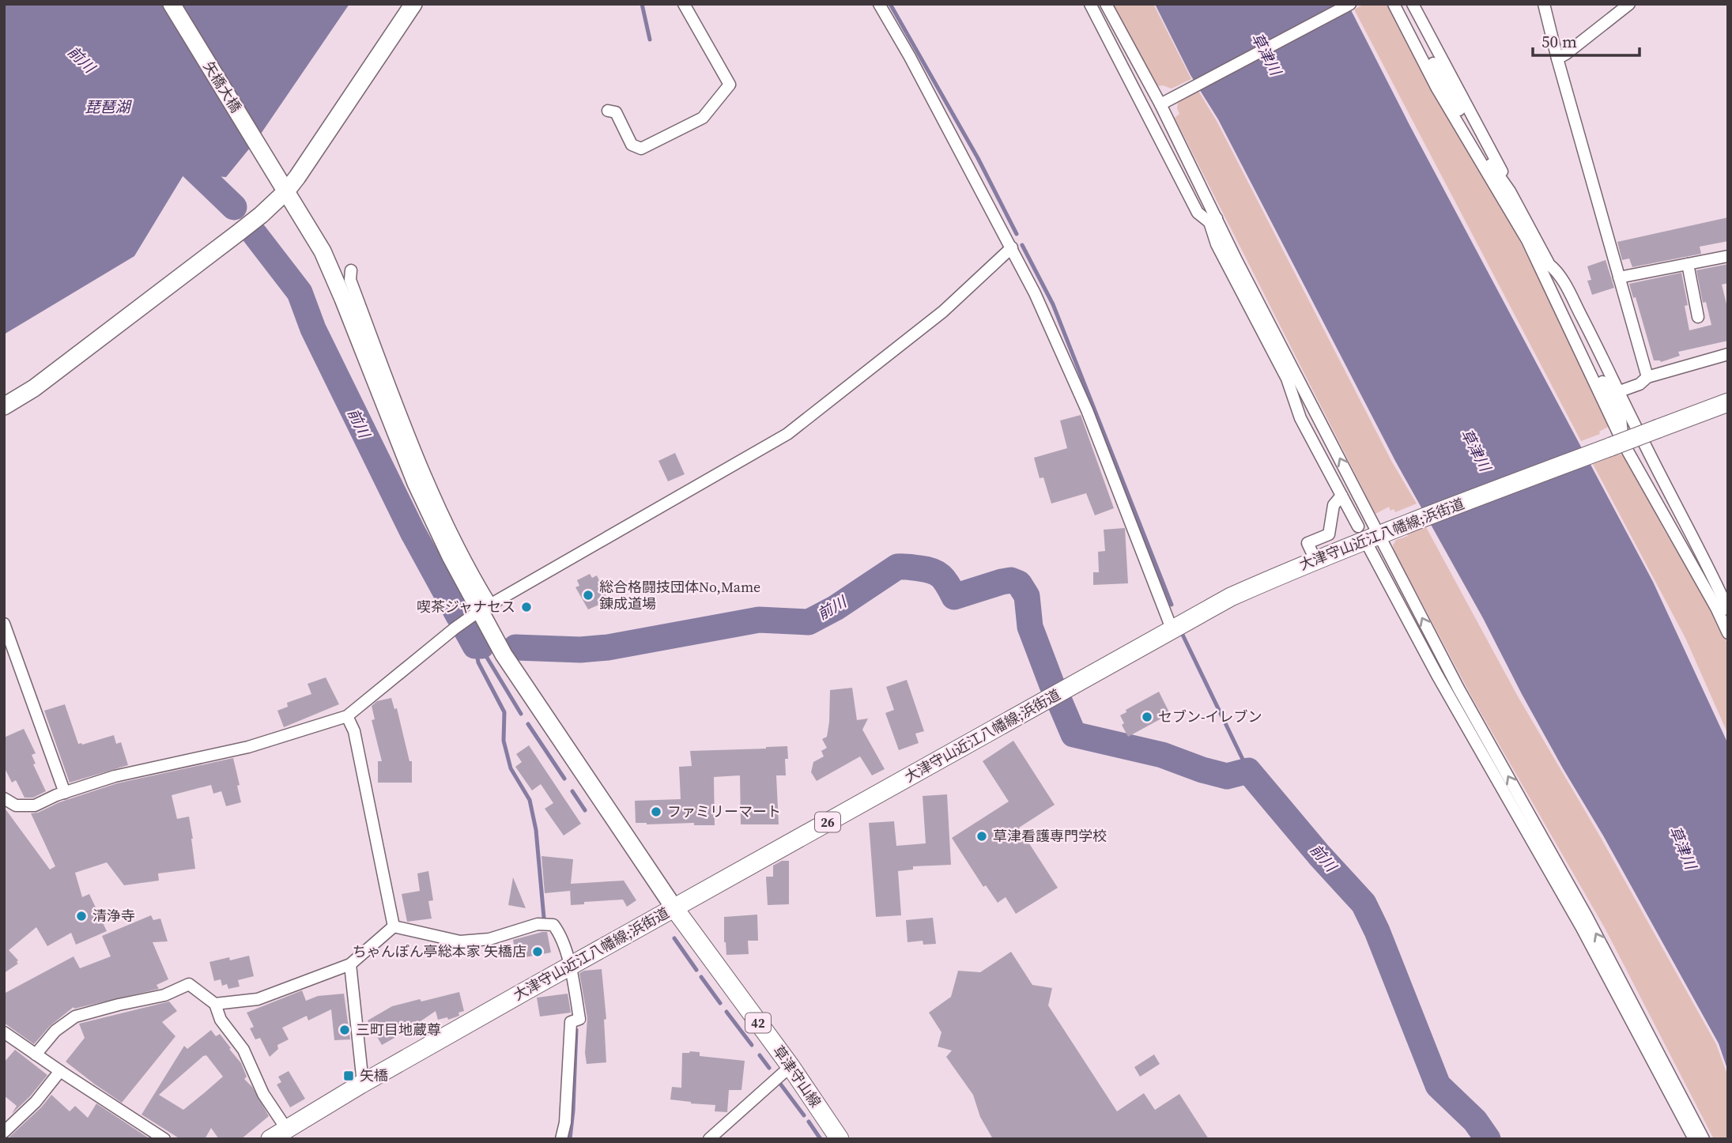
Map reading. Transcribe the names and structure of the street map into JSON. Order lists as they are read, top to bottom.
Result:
{
  "streets": {
    "main road": [
      "大津守山近江八幡線;浜街道",
      "26",
      "42",
      "草津守山線"
    ],
    "street": ["矢橋大橋"]
  },
  "crossings": [
    ["矢橋大橋", "大津守山近江八幡線;浜街道"],
    ["矢橋大橋", "草津守山線"],
    ["大津守山近江八幡線;浜街道", "草津守山線"]
  ],
  "water": ["草津川", "前川", "琵琶湖"],
  "places": {
    "other": [
      "総合格闘技団体No,Mame 錬成道場",
      "喫茶ジャナセス",
      "セブン-イレブン",
      "ファミリーマート",
      "草津看護専門学校",
      "清浄寺",
      "ちゃんぽん亭総本家 矢橋店",
      "三町目地蔵尊"
    ],
    "transit": ["矢橋"]
  },
  "scale_bar": "50 m"
}
